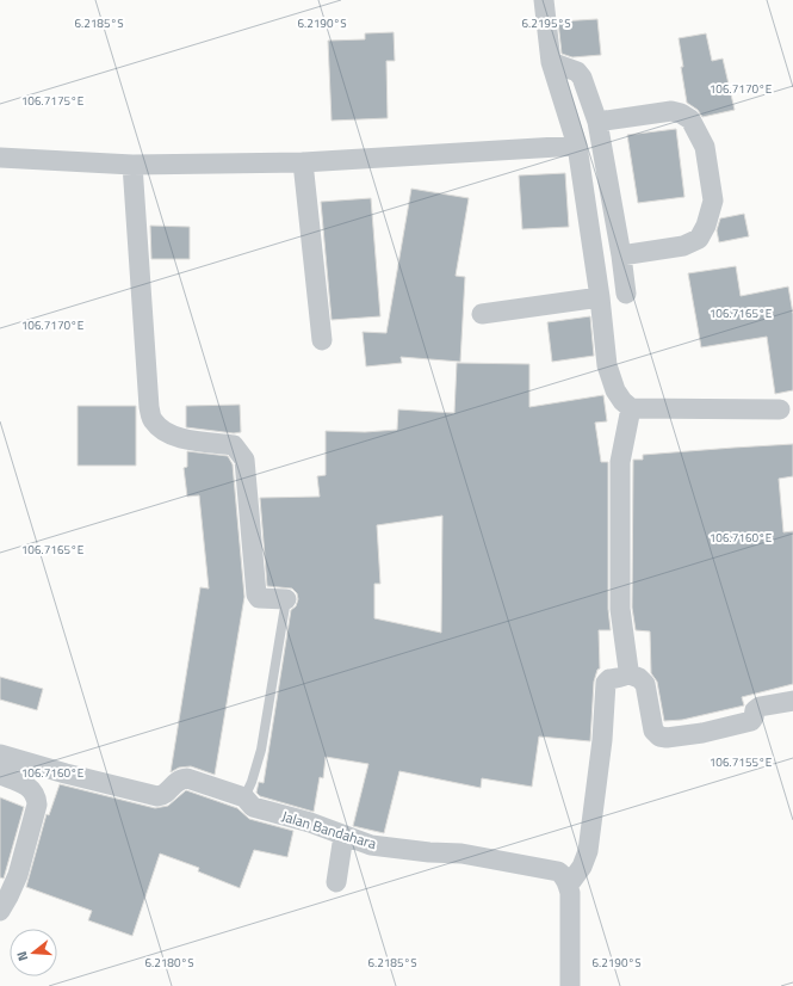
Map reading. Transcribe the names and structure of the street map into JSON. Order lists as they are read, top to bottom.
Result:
{
  "streets": {
    "street": ["Jalan Bandahara"]
  },
  "north": "left",
  "coordinates": [
    "6.2195°S",
    "6.2185°S",
    "6.2190°S",
    "106.7170°E",
    "106.7175°E",
    "106.7165°E",
    "106.7160°E",
    "106.7155°E",
    "6.2180°S"
  ]
}
